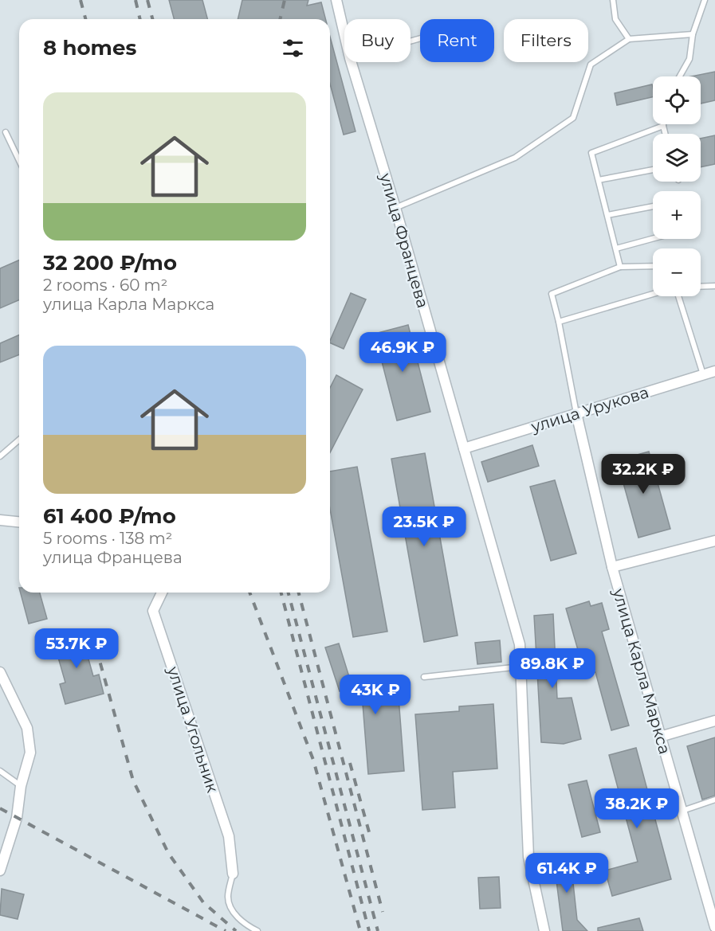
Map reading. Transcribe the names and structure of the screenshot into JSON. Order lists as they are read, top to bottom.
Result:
{
  "streets": {
    "street": [
      "улица Францева",
      "улица Урукова",
      "улица Карла Маркса",
      "улица Угольник"
    ]
  },
  "crossings": [
    ["улица Францева", "улица Урукова"],
    ["улица Урукова", "улица Карла Маркса"]
  ],
  "page": {
    "chip": ["Buy", "Rent", "Filters"],
    "heading": "8 homes",
    "map_buttons": ["+", "−"],
    "list": [
      {
        "name": "32 200 ₽/mo",
        "note": "2 rooms · 60 m² · улица Карла Маркса"
      },
      {
        "name": "61 400 ₽/mo",
        "note": "5 rooms · 138 m² · улица Францева"
      }
    ],
    "price": [
      "46.9K ₽",
      "32.2K ₽",
      "23.5K ₽",
      "53.7K ₽",
      "89.8K ₽",
      "43K ₽",
      "38.2K ₽",
      "61.4K ₽"
    ]
  }
}
